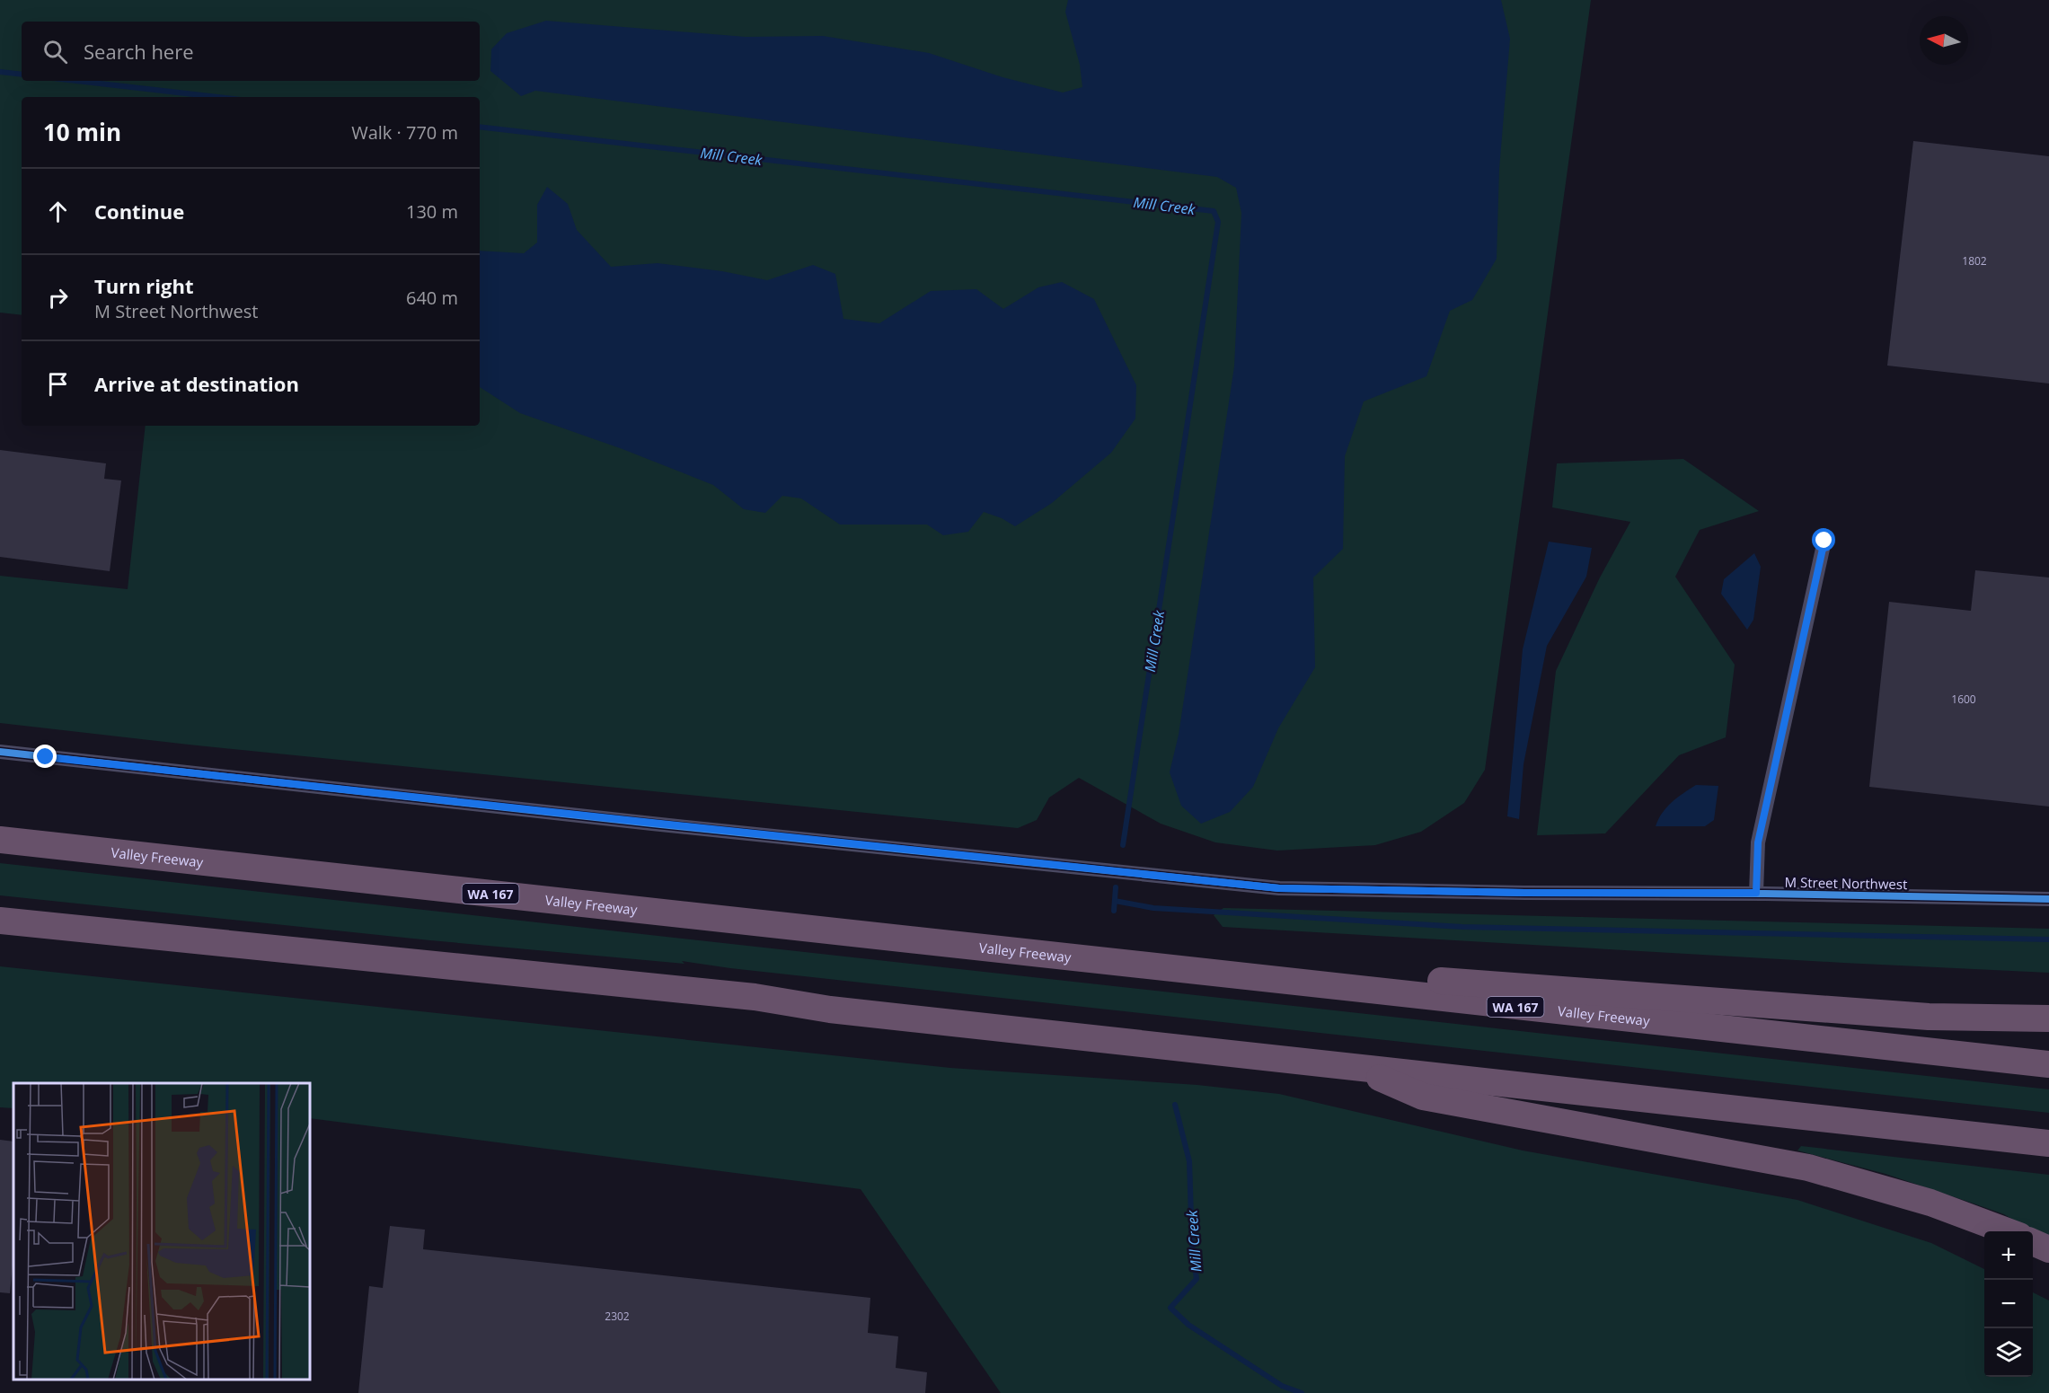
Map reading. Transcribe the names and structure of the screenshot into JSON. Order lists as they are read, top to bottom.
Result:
{
  "streets": {
    "highway": ["Valley Freeway", "WA 167"],
    "street": ["M Street Northwest"]
  },
  "water": ["Mill Creek"],
  "house_numbers": ["1802", "1600", "2302"],
  "north": "left",
  "page": {
    "search": "Search here",
    "heading": ["10 min", "Walk · 770 m"],
    "list": [
      ["Continue", "130 m"],
      ["Turn right", "M Street Northwest", "640 m"],
      "Arrive at destination"
    ],
    "map_buttons": ["+", "−"]
  }
}
